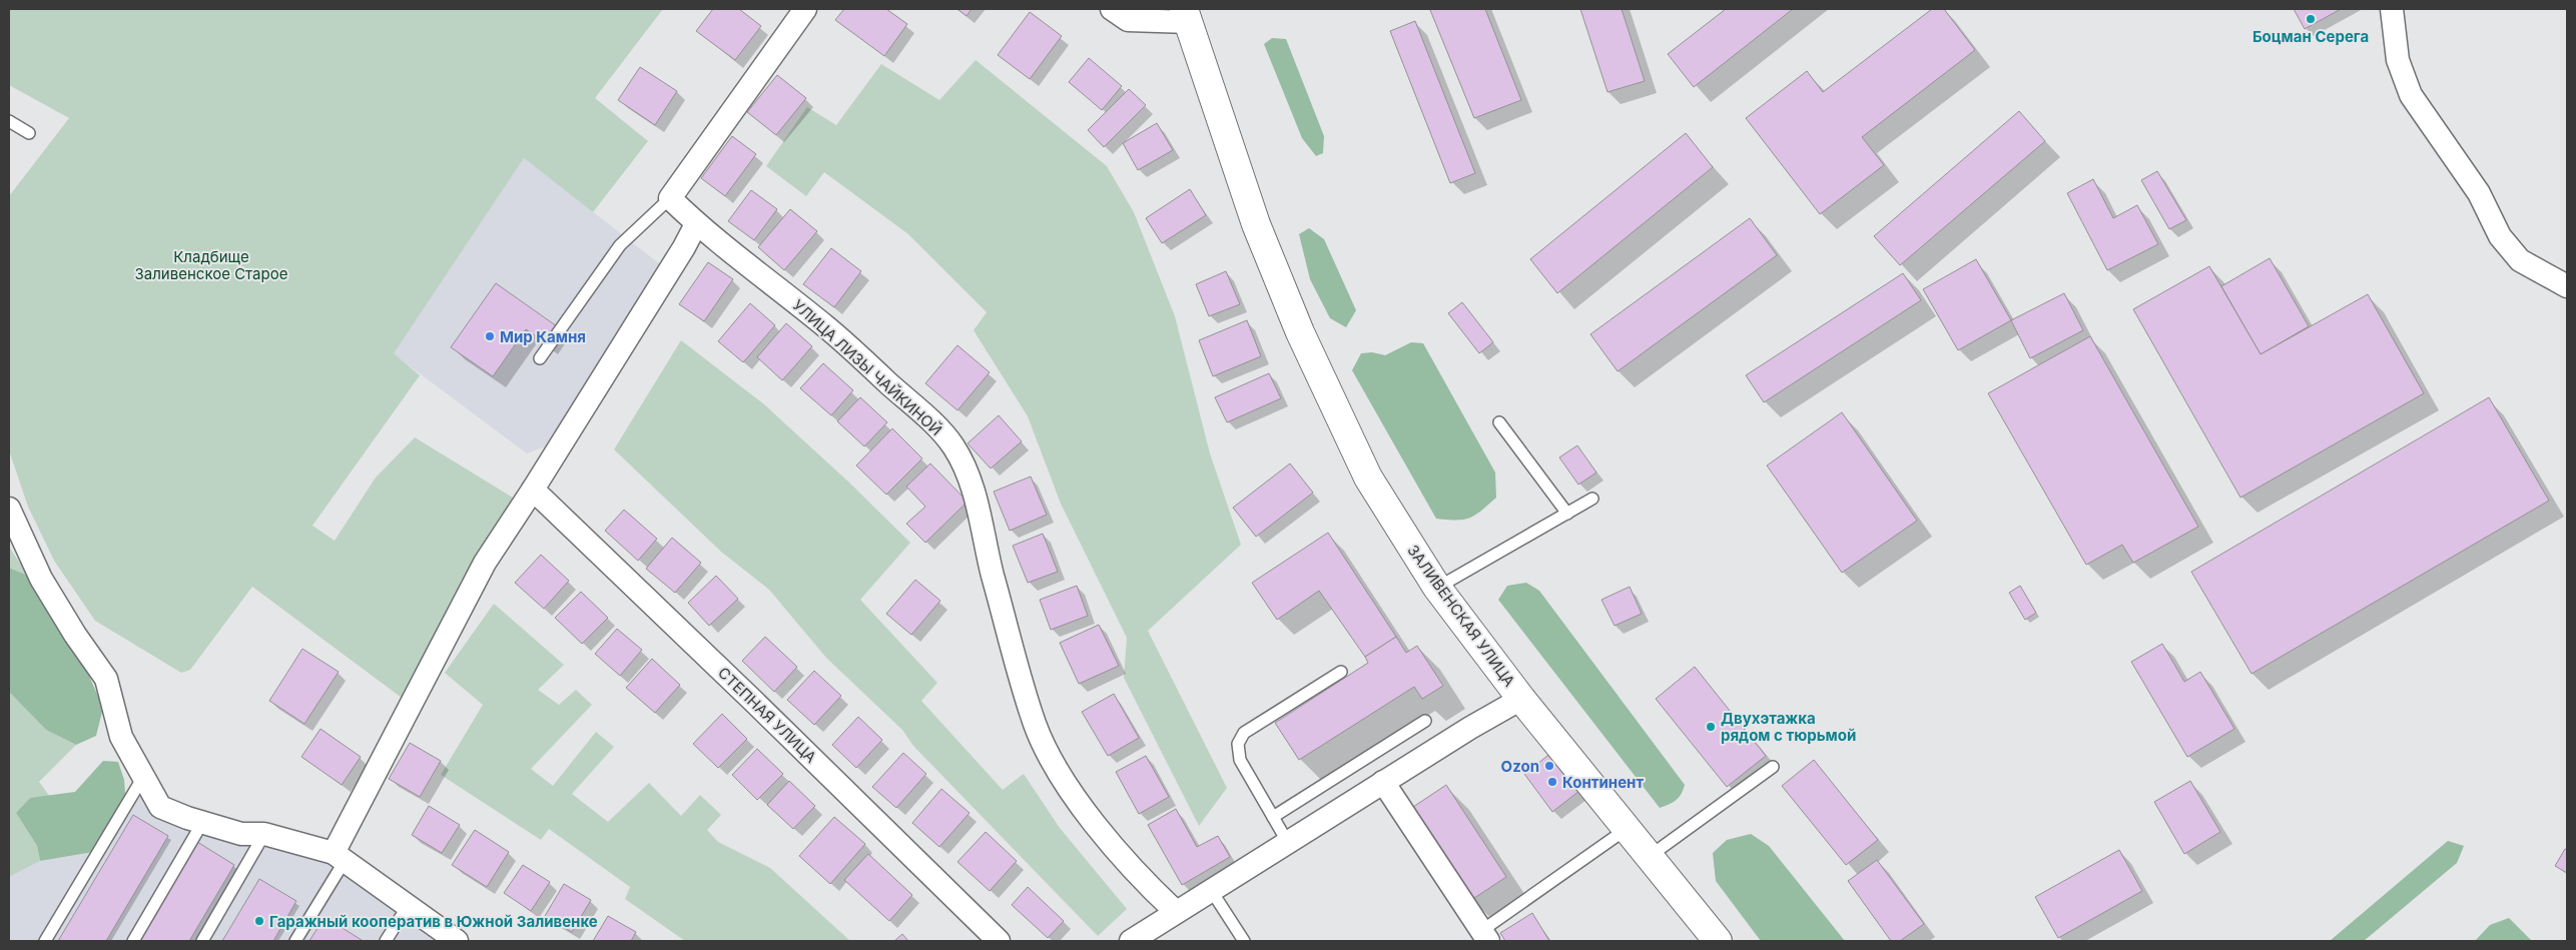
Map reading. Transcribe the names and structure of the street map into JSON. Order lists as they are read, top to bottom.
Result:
{
  "streets": {
    "street": ["УЛИЦА ЛИЗЫ ЧАЙКИНОЙ", "ЗАЛИВЕНСКАЯ УЛИЦА", "СТЕПНАЯ УЛИЦА"]
  },
  "parks": ["Кладбище Заливенское Старое"],
  "places": [
    "Боцман Серега",
    "Мир Камня",
    "Двухэтажка рядом с тюрьмой",
    "Ozon",
    "Континент",
    "Гаражный кооператив в Южной Заливенке"
  ]
}
